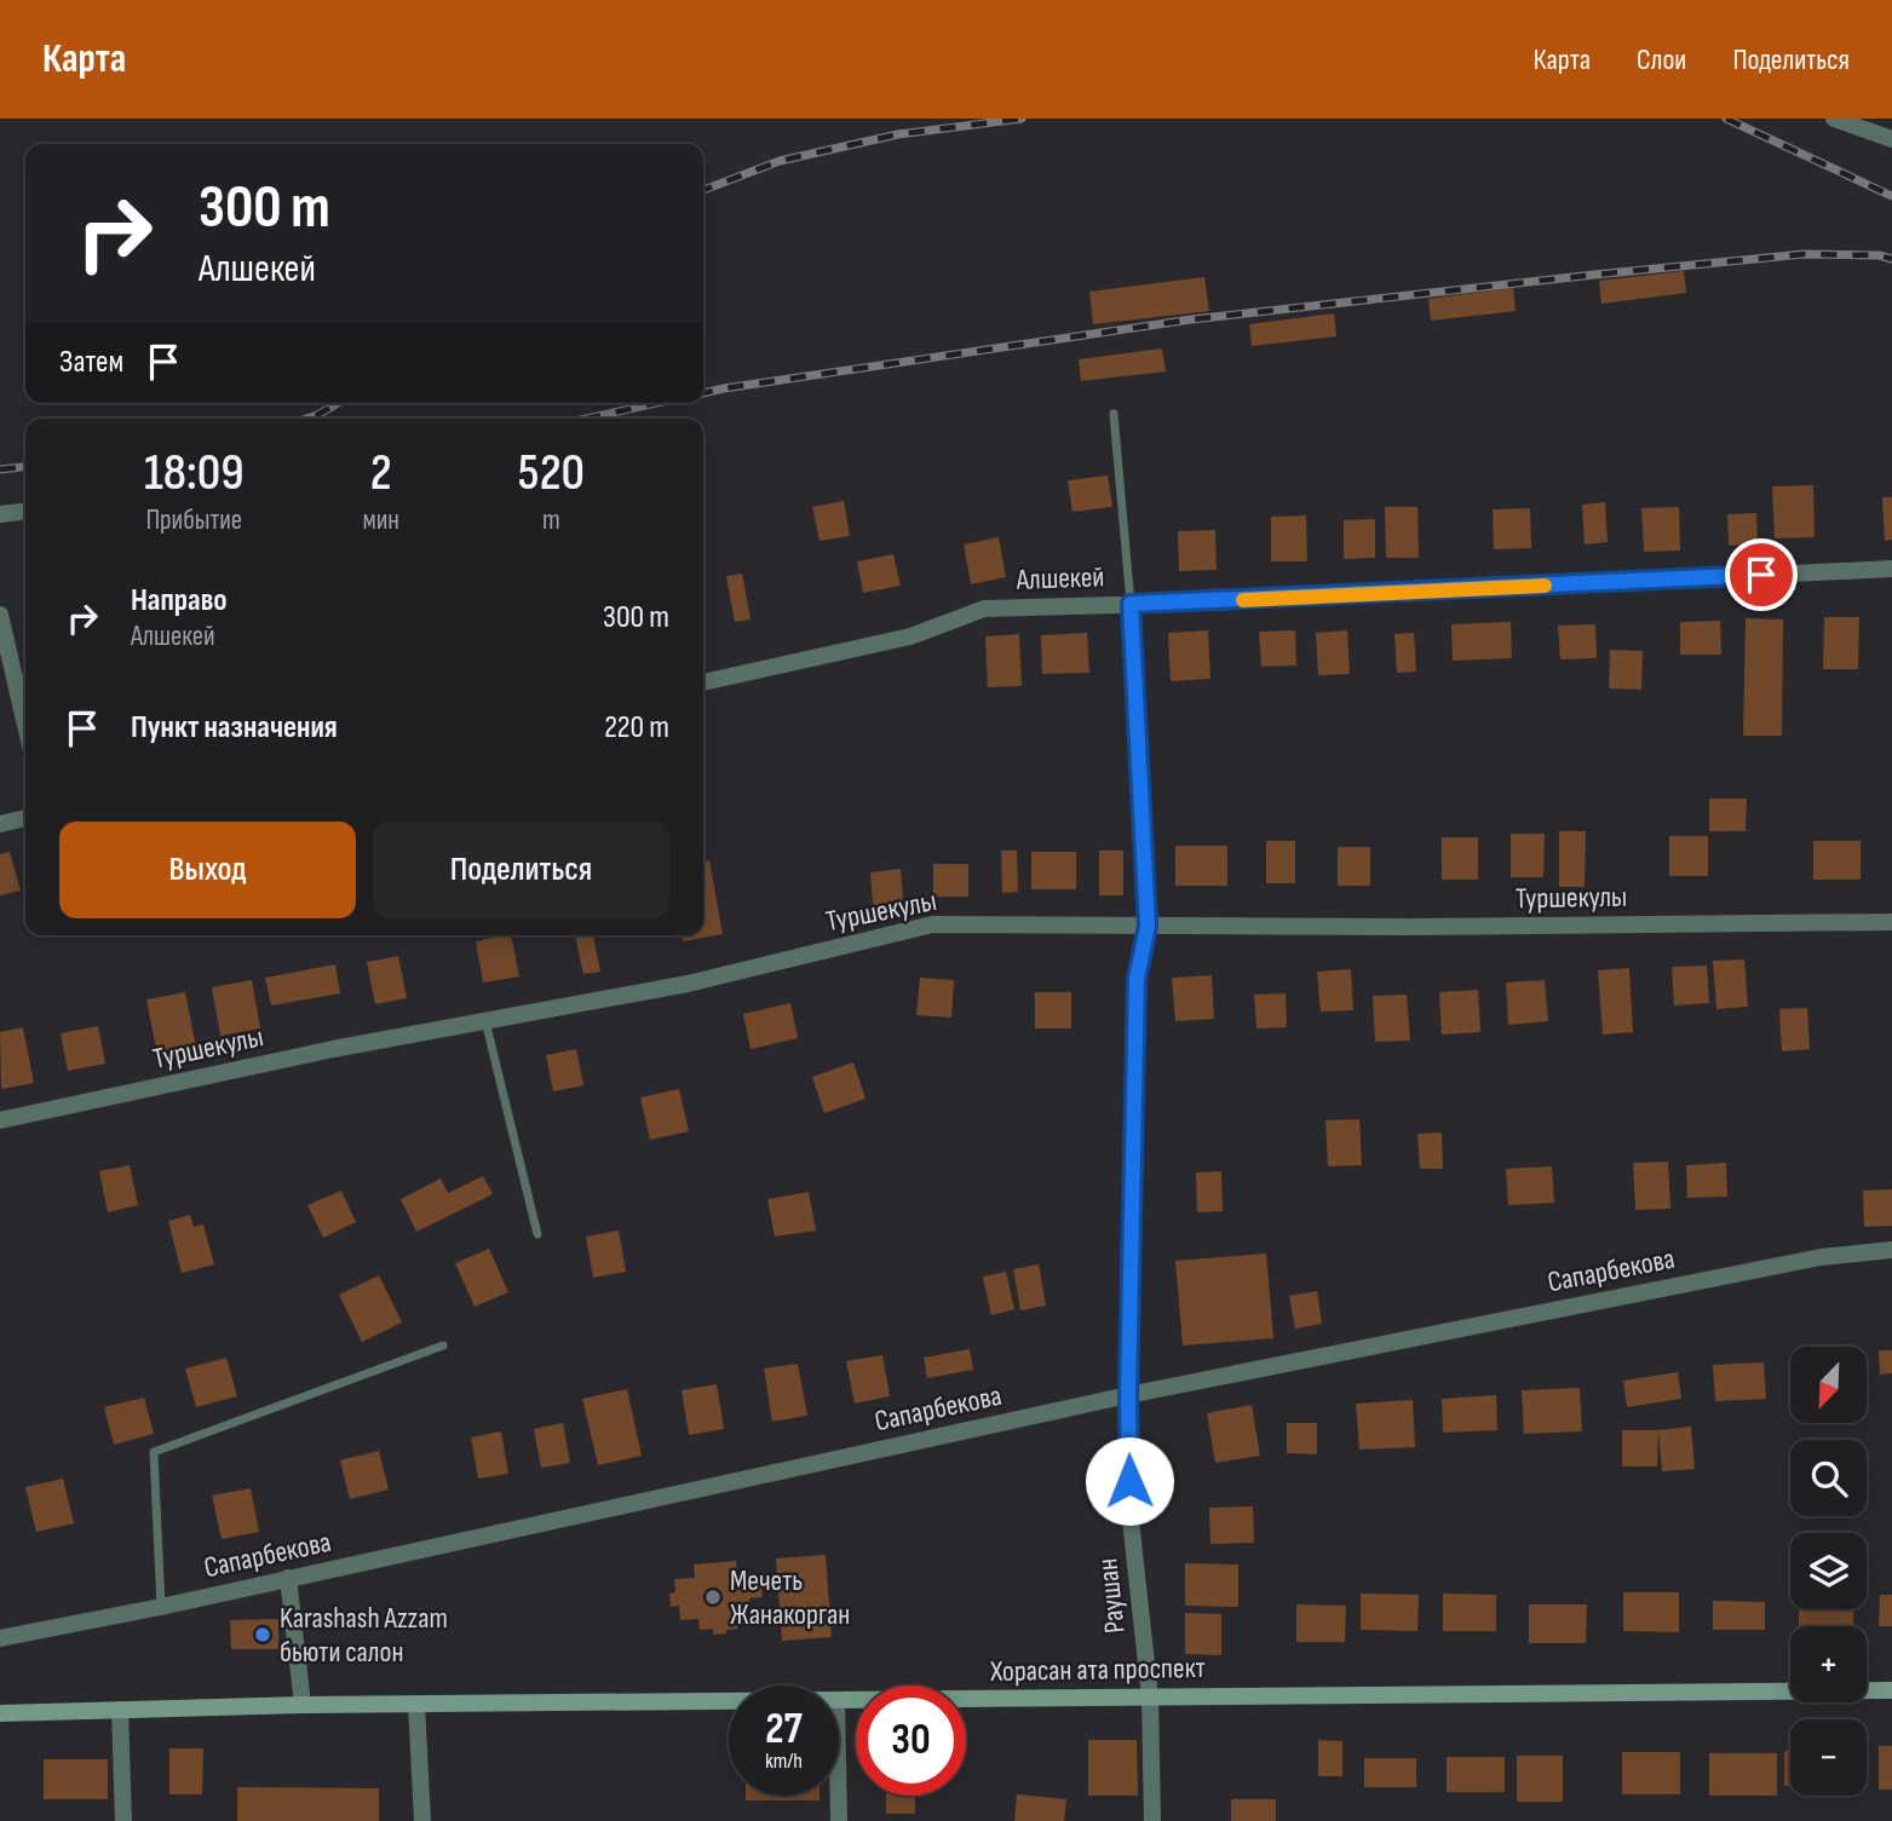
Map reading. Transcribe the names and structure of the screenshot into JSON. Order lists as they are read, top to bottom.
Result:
{
  "streets": {
    "main road": ["Хорасан ата проспект"],
    "street": [
      "Алшекей",
      "Туршекулы",
      "Сапарбекова",
      "Раушан"
    ]
  },
  "crossings": [
    ["Алшекей", "Раушан"],
    ["Туршекулы", "Раушан"],
    ["Сапарбекова", "Раушан"],
    ["Раушан", "Хорасан ата проспект"]
  ],
  "places": ["Мечеть Жанакорган", "Karashash Azzam бьюти салон"],
  "north": "bottom left",
  "page": {
    "header": "Карта",
    "nav": ["Карта", "Слои", "Поделиться"],
    "turn": ["300 m", "Алшекей"],
    "then": "Затем",
    "eta": [
      "18:09",
      "Прибытие",
      "2",
      "мин",
      "520",
      "m"
    ],
    "list": [
      {
        "name": "Направо",
        "note": "Алшекей",
        "value": "300 m"
      },
      {
        "name": "Пункт назначения",
        "value": "220 m"
      }
    ],
    "buttons": ["Выход", "Поделиться"],
    "map_buttons": ["+", "−"],
    "speed": "27 km/h",
    "limit": "30"
  }
}
